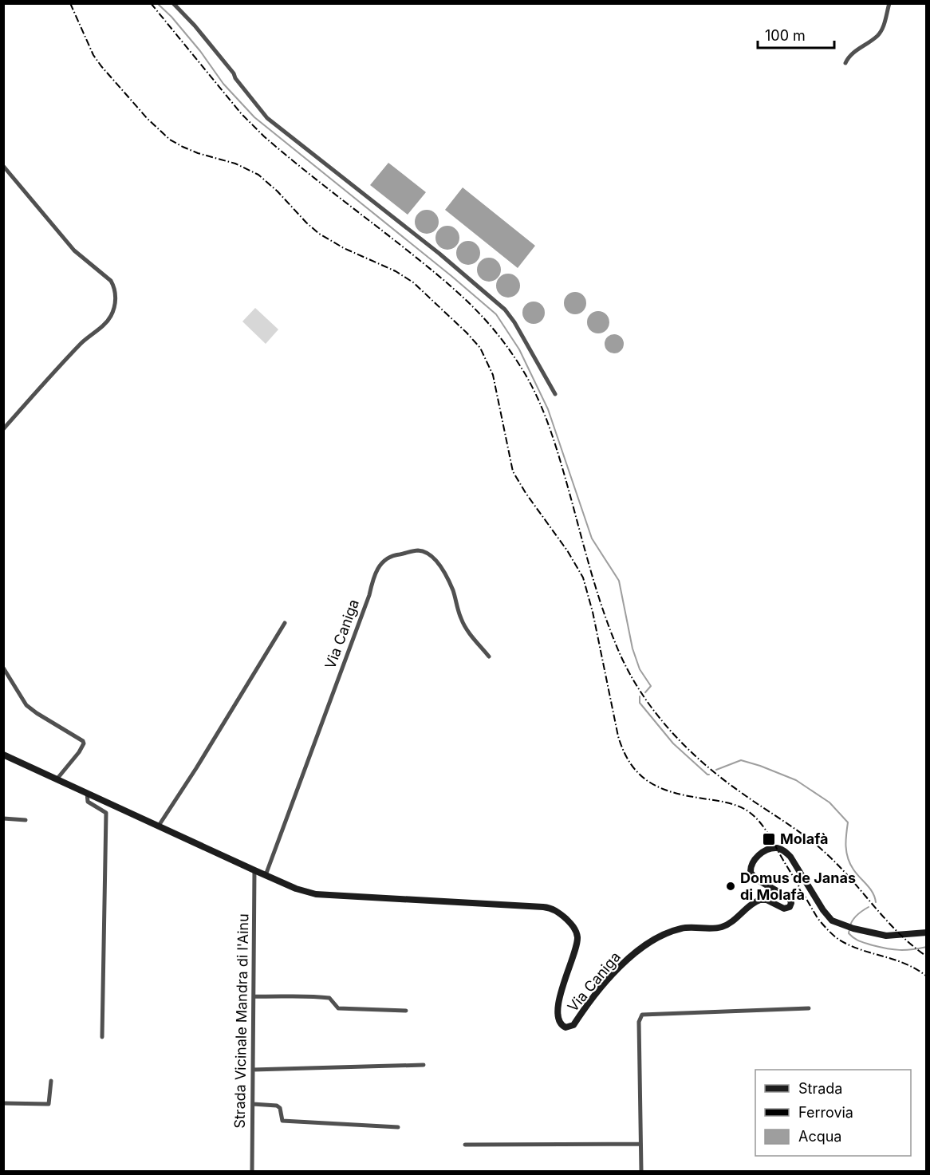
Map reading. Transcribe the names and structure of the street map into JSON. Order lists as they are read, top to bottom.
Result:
{
  "streets": {
    "street": ["Via Caniga", "Strada Vicinale Mandra di l'Ainu"]
  },
  "crossings": [
    ["Via Caniga", "Strada Vicinale Mandra di l'Ainu"]
  ],
  "places": {
    "transit": ["Molafà"],
    "other": ["Domus de Janas di Molafà"]
  },
  "legend": ["Strada", "Ferrovia", "Acqua"],
  "scale_bar": "100 m"
}
